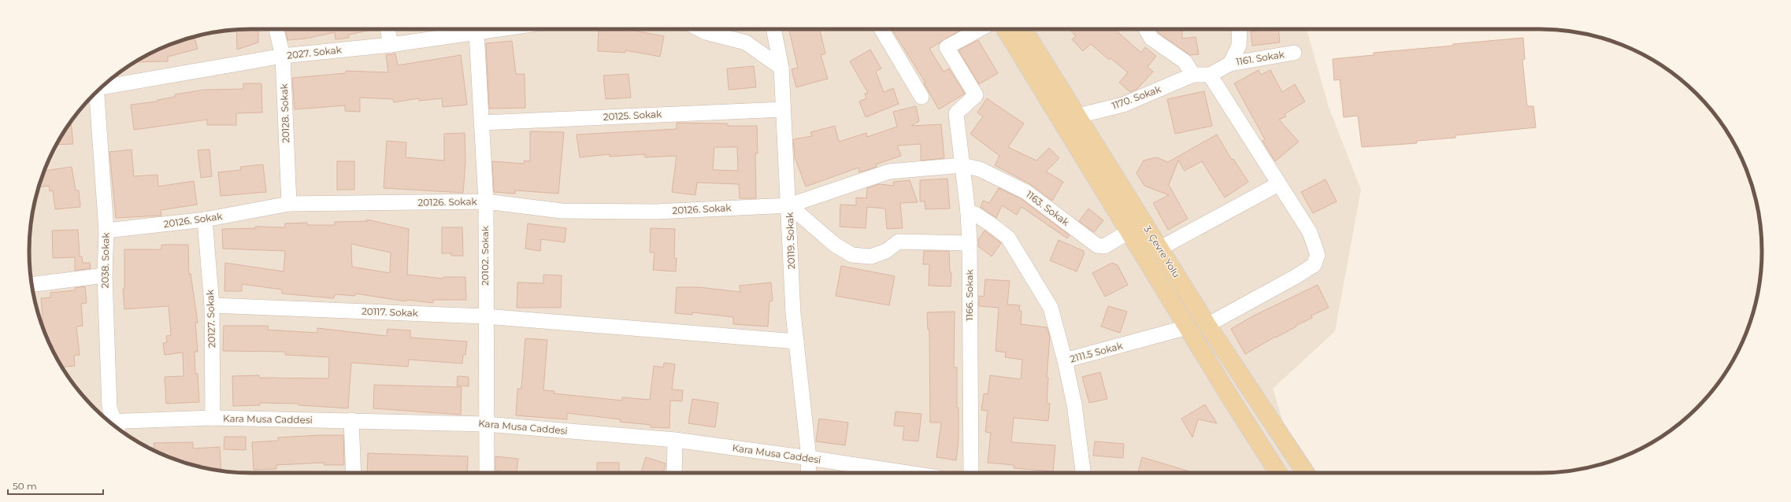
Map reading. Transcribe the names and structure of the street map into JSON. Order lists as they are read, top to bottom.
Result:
{
  "streets": {
    "main road": ["3. Çevre Yolu"],
    "street": [
      "2027. Sokak",
      "1161. Sokak",
      "1170. Sokak",
      "20128. Sokak",
      "20125. Sokak",
      "20126. Sokak",
      "1163. Sokak",
      "20119. Sokak",
      "20102. Sokak",
      "2038. Sokak",
      "1166. Sokak",
      "20117. Sokak",
      "20127. Sokak",
      "2111.5 Sokak",
      "Kara Musa Caddesi"
    ]
  },
  "crossings": [
    ["2027. Sokak", "20128. Sokak"],
    ["2027. Sokak", "20102. Sokak"],
    ["1170. Sokak", "3. Çevre Yolu"],
    ["20128. Sokak", "20126. Sokak"],
    ["20125. Sokak", "20119. Sokak"],
    ["20125. Sokak", "20102. Sokak"],
    ["20126. Sokak", "1163. Sokak"],
    ["20126. Sokak", "20119. Sokak"],
    ["20126. Sokak", "20102. Sokak"],
    ["20126. Sokak", "2038. Sokak"],
    ["20126. Sokak", "20127. Sokak"],
    ["1163. Sokak", "20119. Sokak"],
    ["1163. Sokak", "3. Çevre Yolu"],
    ["1163. Sokak", "1166. Sokak"],
    ["20119. Sokak", "20117. Sokak"],
    ["20119. Sokak", "Kara Musa Caddesi"],
    ["3. Çevre Yolu", "2111.5 Sokak"],
    ["20102. Sokak", "20117. Sokak"],
    ["20102. Sokak", "Kara Musa Caddesi"],
    ["20117. Sokak", "20127. Sokak"],
    ["20127. Sokak", "Kara Musa Caddesi"]
  ],
  "scale_bar": "50 m"
}
